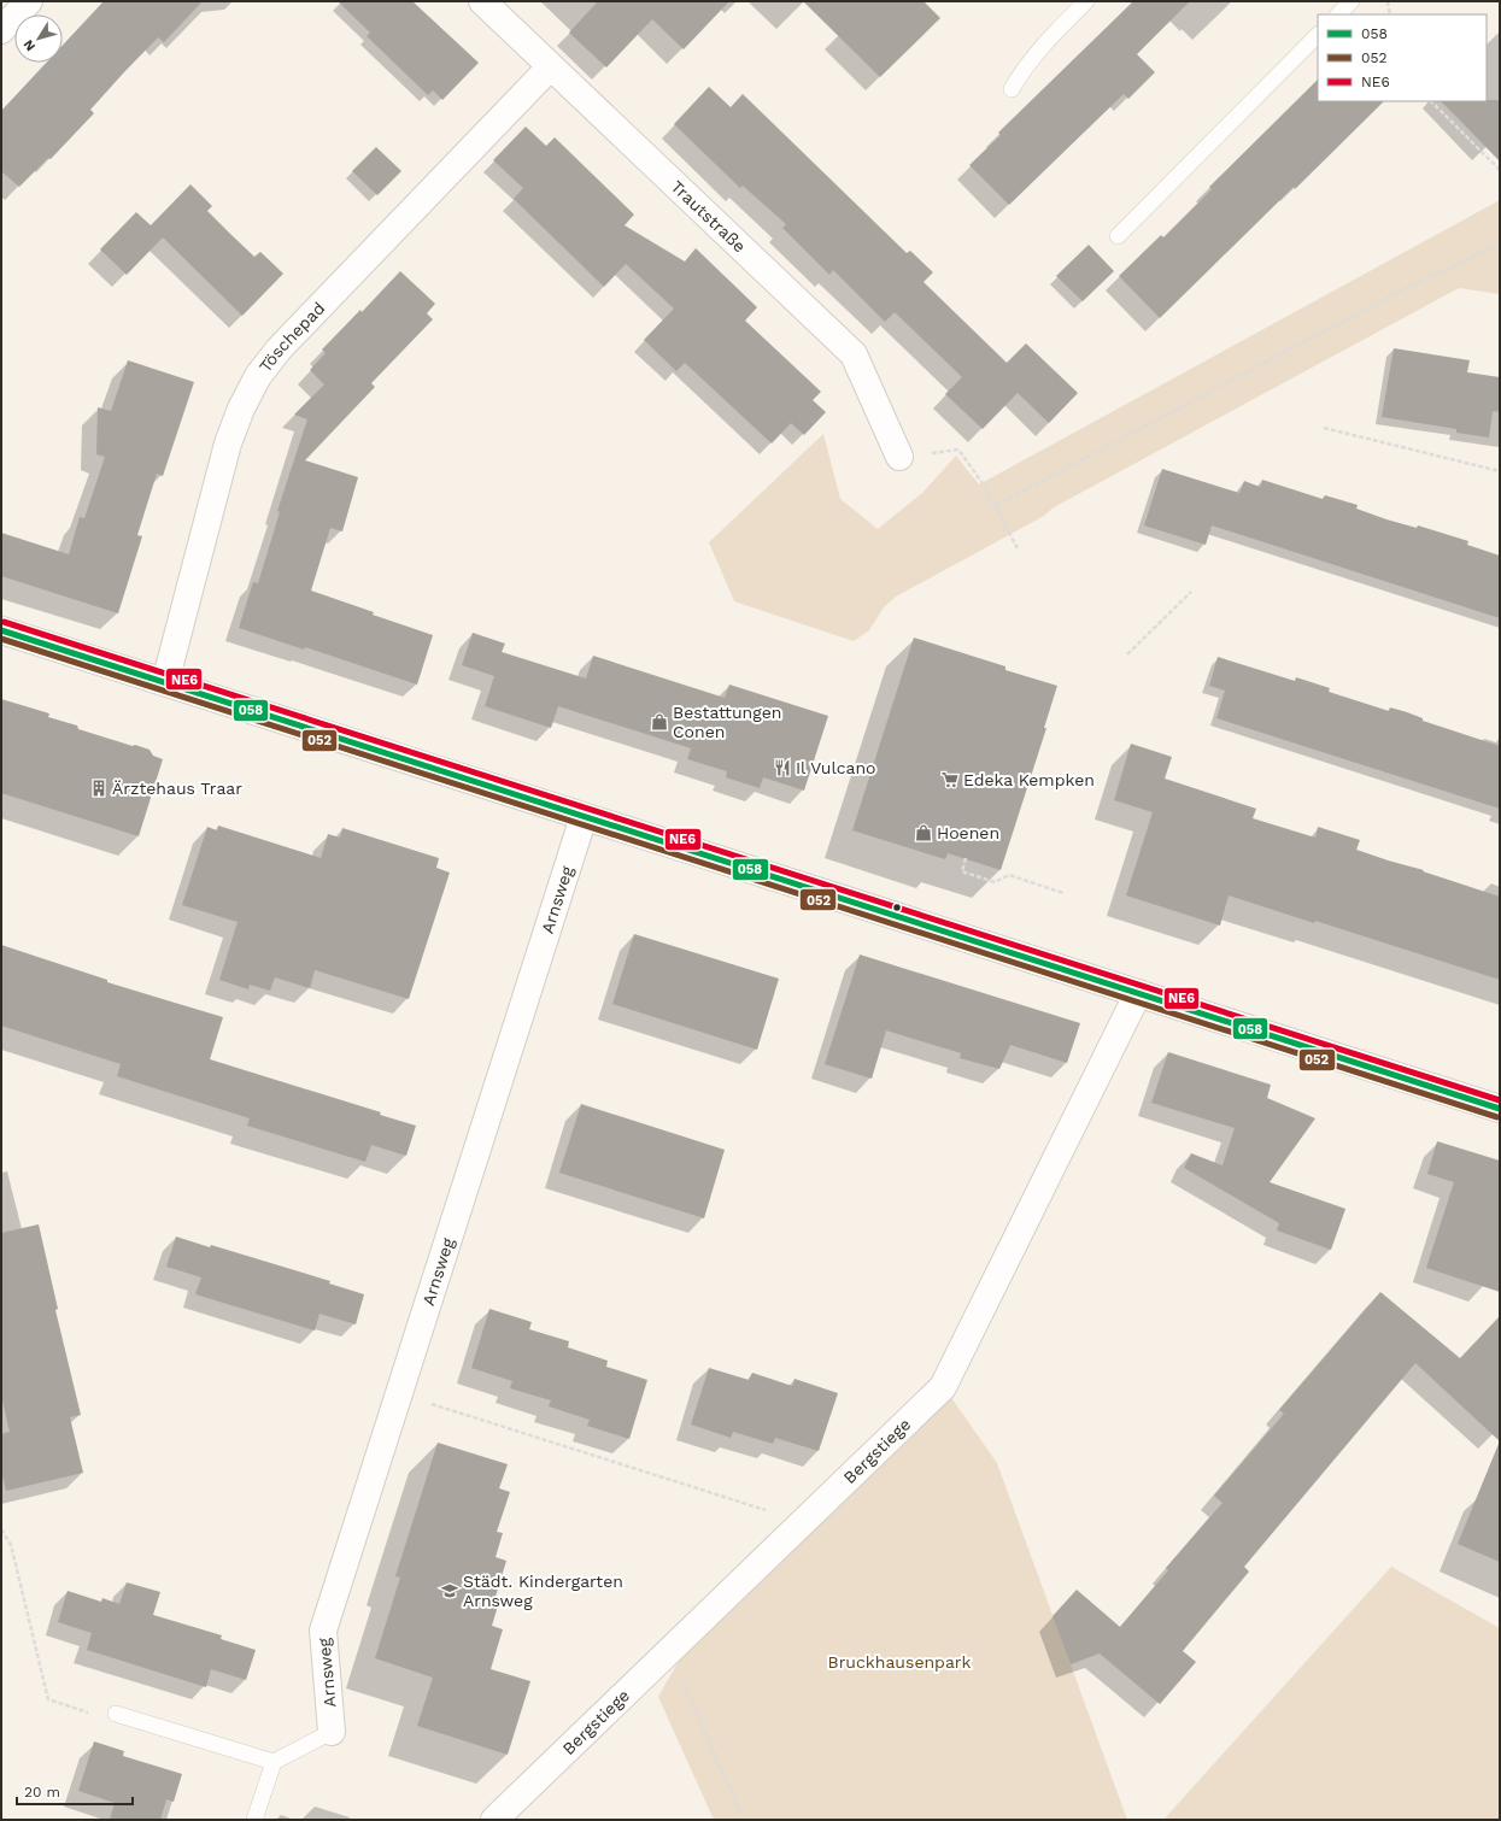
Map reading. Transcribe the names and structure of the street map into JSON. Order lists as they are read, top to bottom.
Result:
{
  "streets": {
    "street": [
      "Trautstraße",
      "Töschepad",
      "Arnsweg",
      "Bergstiege"
    ]
  },
  "crossings": [
    ["Trautstraße", "Töschepad"]
  ],
  "parks": ["Bruckhausenpark"],
  "places": {
    "shop": ["Bestattungen Conen", "Hoenen"],
    "restaurant": ["Il Vulcano"],
    "supermarket": ["Edeka Kempken"],
    "building": ["Ärztehaus Traar"],
    "school or university": ["Städt. Kindergarten Arnsweg"]
  },
  "lines": ["transit line NE6", "transit line 058", "transit line 052"],
  "legend": ["058", "052", "NE6"],
  "scale_bar": "20 m",
  "north": "bottom left"
}
